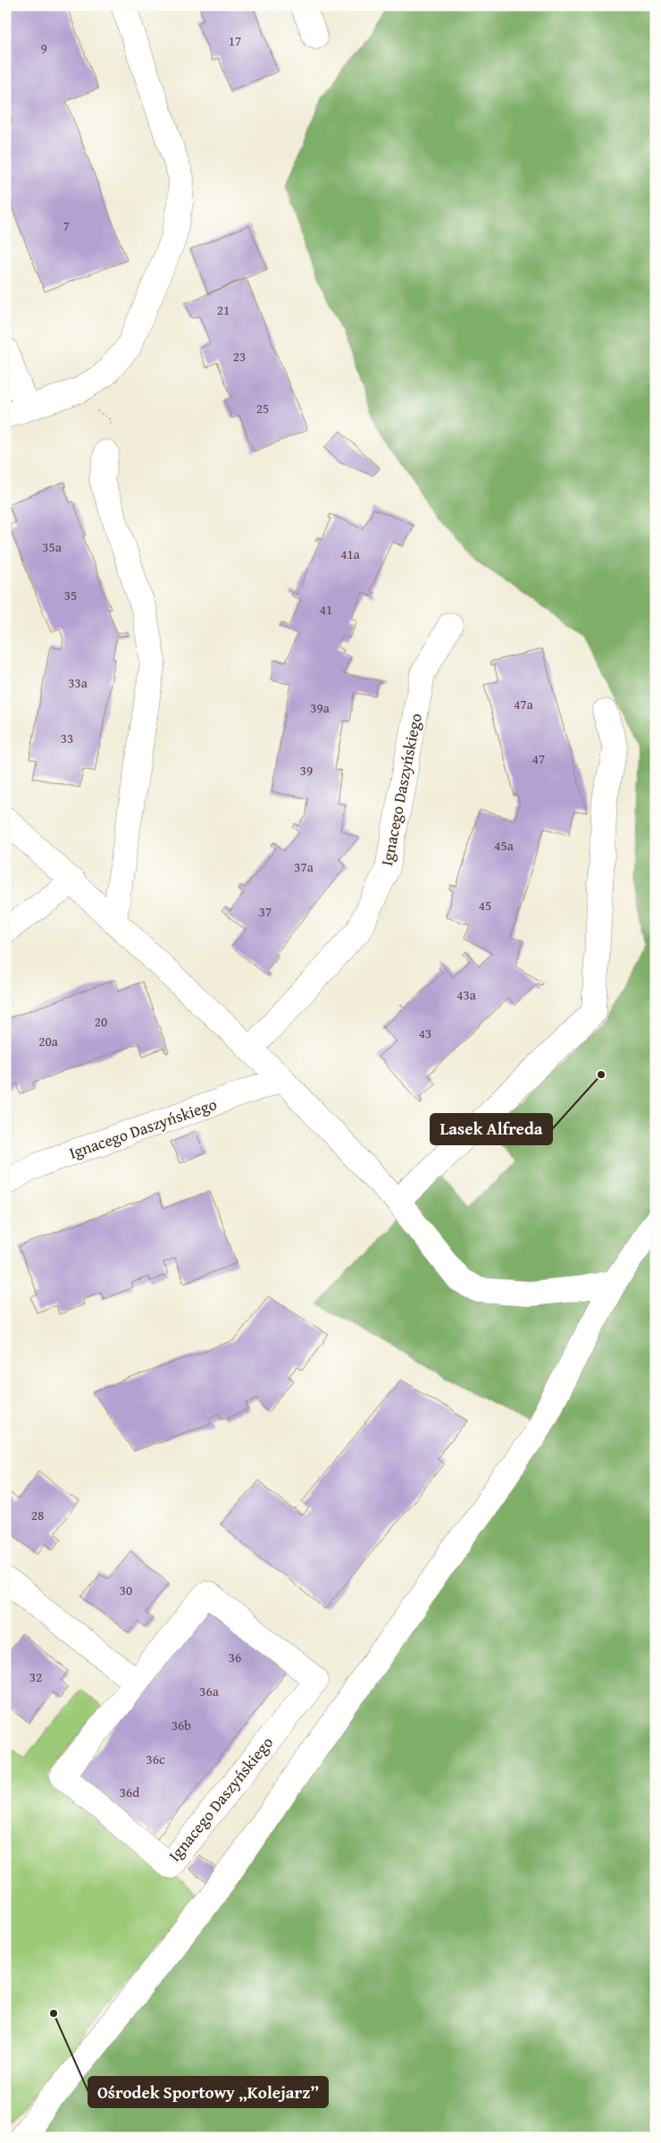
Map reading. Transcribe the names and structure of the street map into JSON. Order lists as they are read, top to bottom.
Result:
{
  "streets": {
    "street": ["Ignacego Daszyńskiego"]
  },
  "places": ["Lasek Alfreda", "Ośrodek Sportowy „Kolejarz”"],
  "house_numbers": [
    "17",
    "9",
    "7",
    "21",
    "23",
    "25",
    "35a",
    "41a",
    "35",
    "41",
    "33a",
    "47a",
    "39a",
    "33",
    "47",
    "39",
    "45a",
    "37a",
    "45",
    "37",
    "43a",
    "20",
    "43",
    "20a",
    "28",
    "30",
    "36",
    "32",
    "36a",
    "36b",
    "36c",
    "36d"
  ]
}
